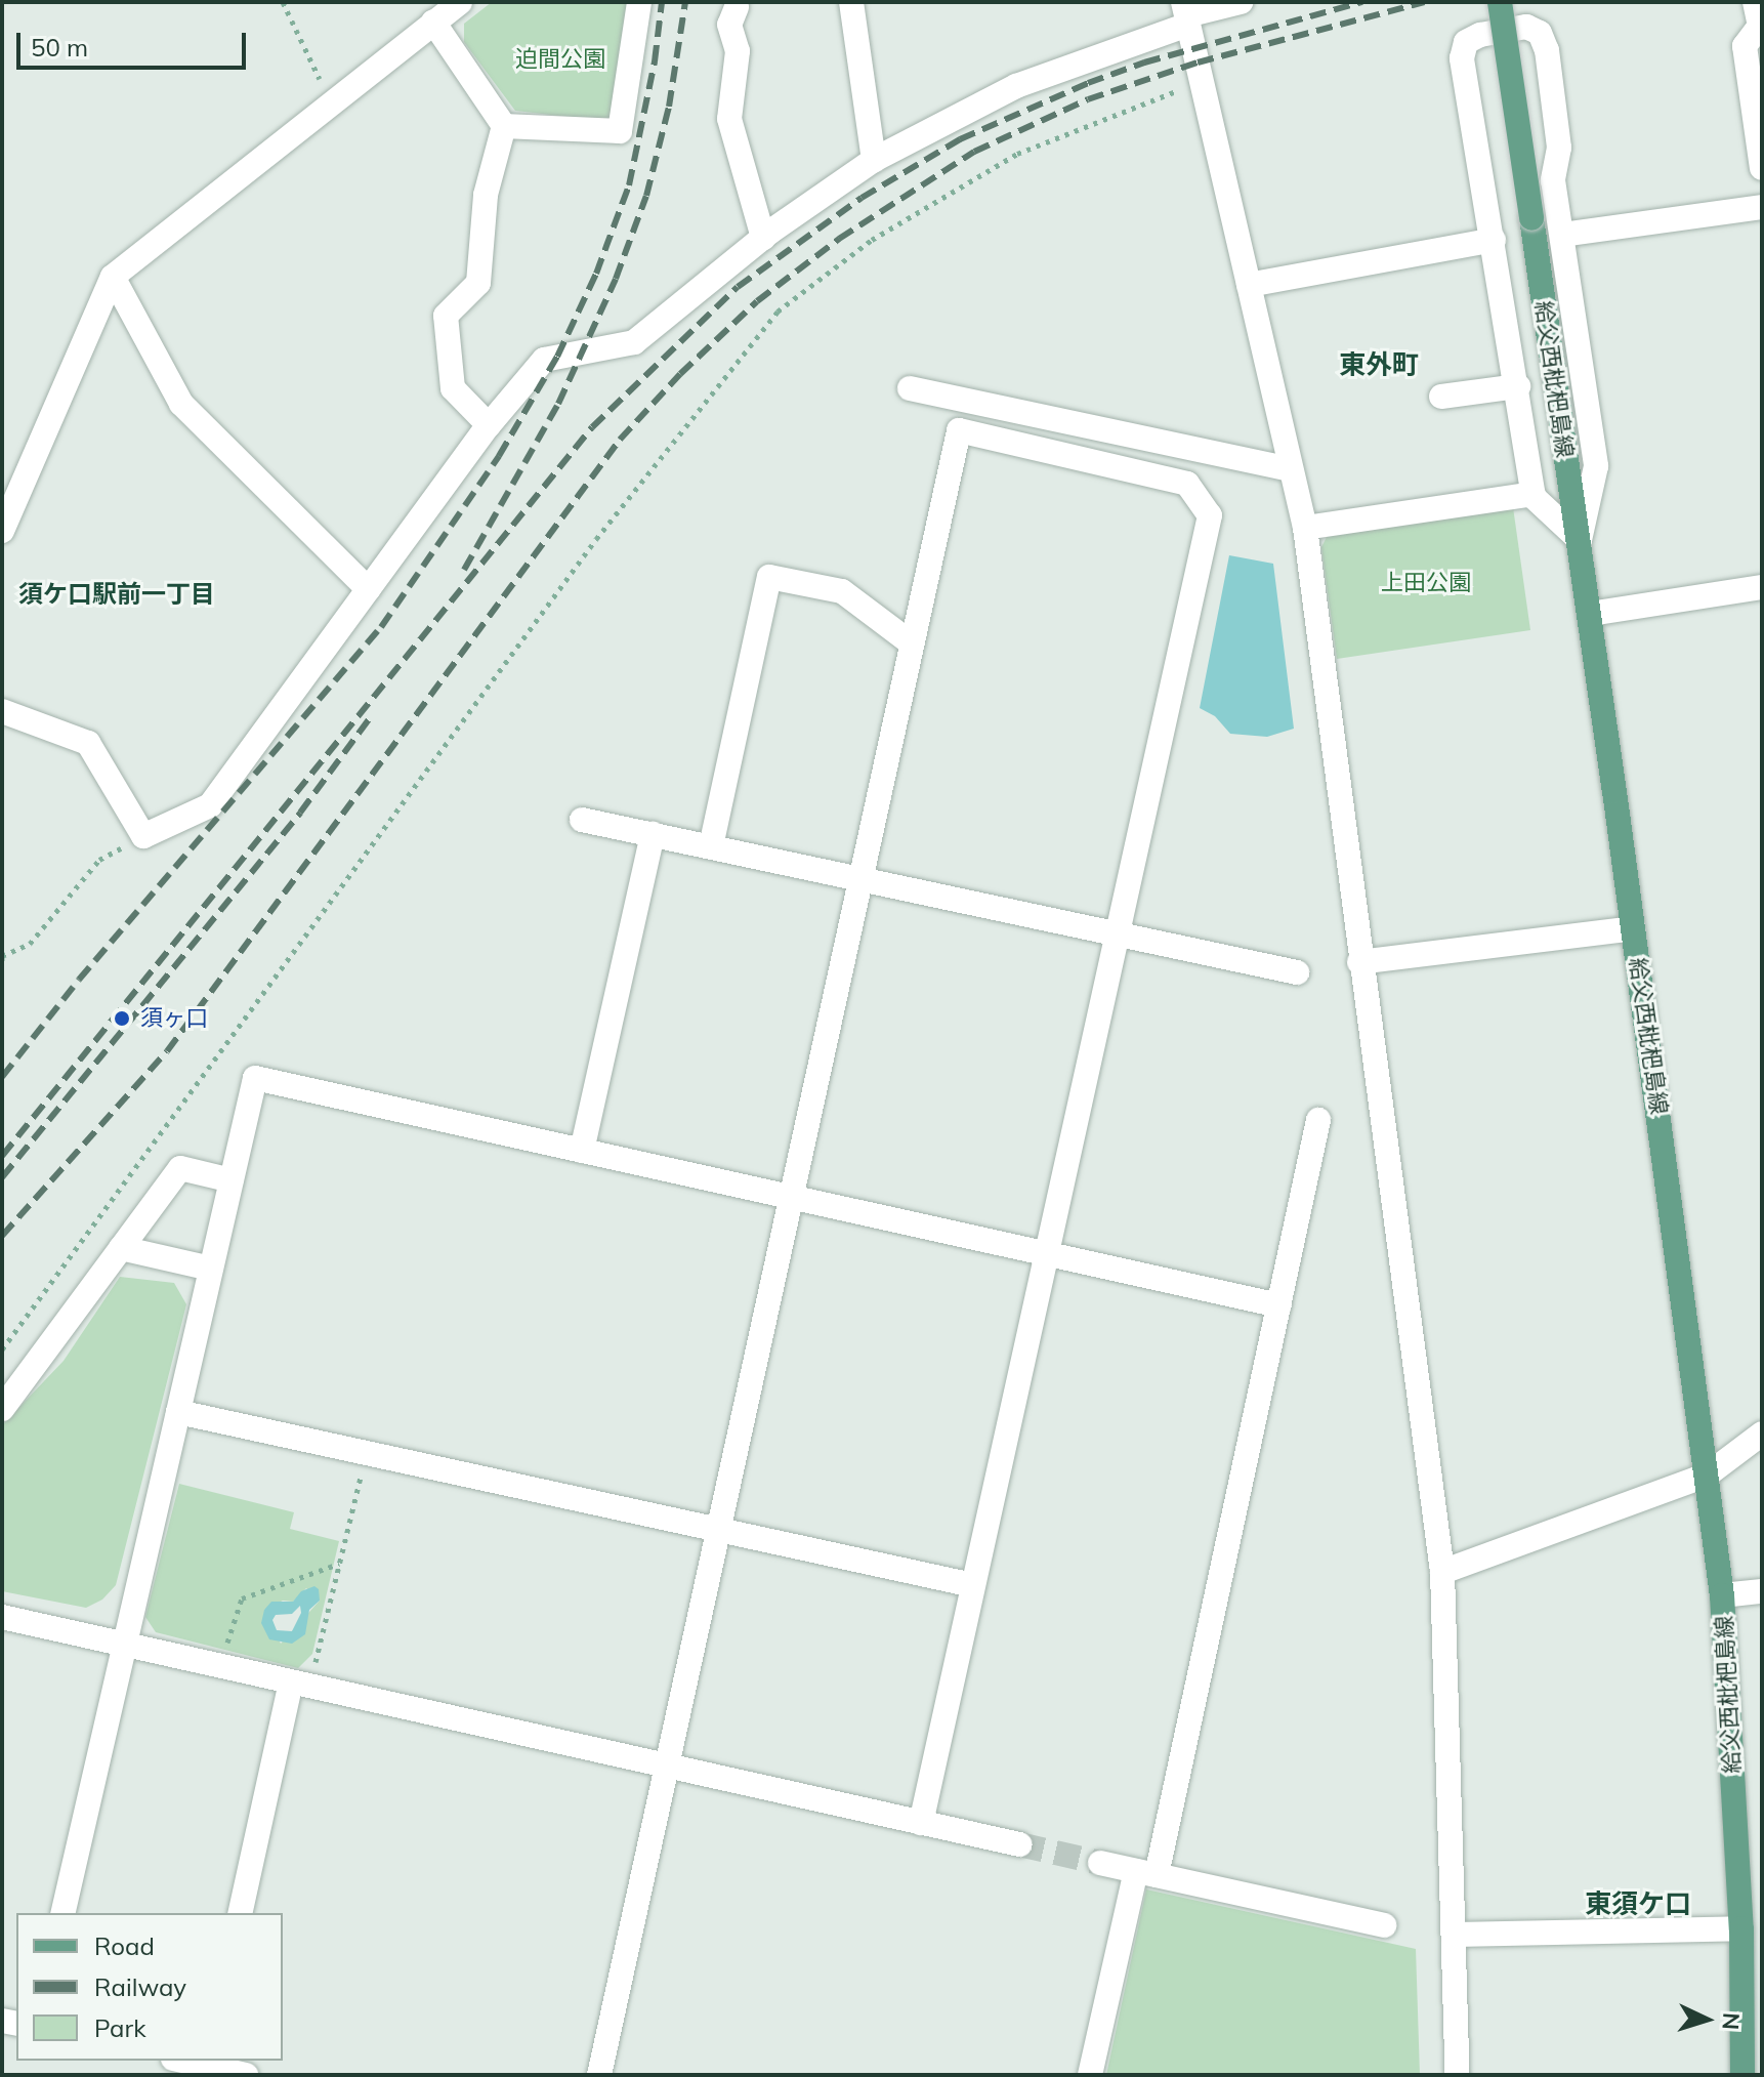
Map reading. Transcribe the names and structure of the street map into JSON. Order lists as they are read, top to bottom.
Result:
{
  "streets": {
    "main road": ["給父西枇杷島線"]
  },
  "districts": ["東外町", "須ケ口駅前一丁目", "東須ケ口"],
  "parks": ["迫間公園", "上田公園"],
  "places": ["須ヶ口"],
  "legend": ["Road", "Railway", "Park"],
  "scale_bar": "50 m",
  "north": "right"
}
